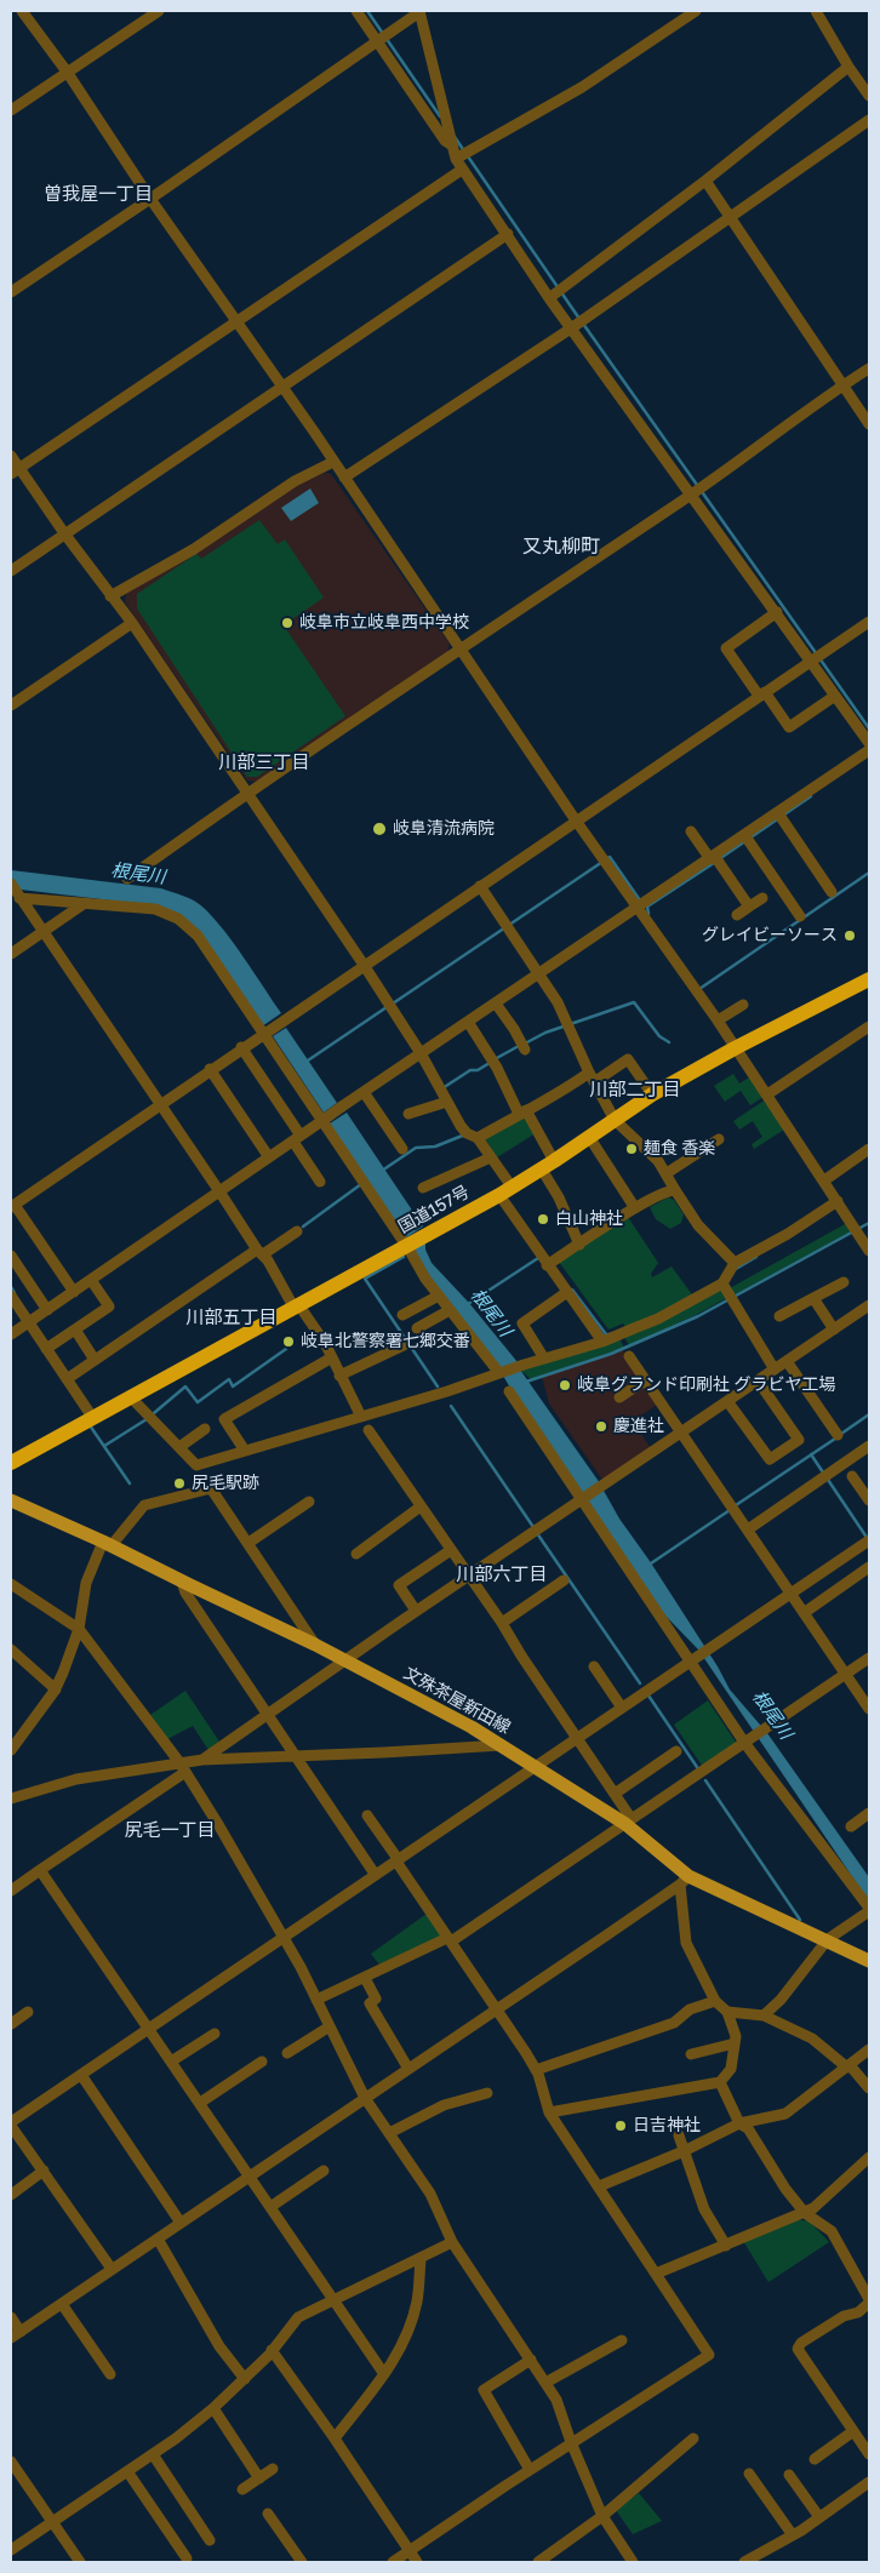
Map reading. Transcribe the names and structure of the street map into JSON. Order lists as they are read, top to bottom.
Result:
{
  "streets": {
    "highway": ["国道157号"],
    "main road": ["文殊茶屋新田線"]
  },
  "districts": [
    "曽我屋一丁目",
    "又丸柳町",
    "川部三丁目",
    "川部二丁目",
    "川部五丁目",
    "川部六丁目",
    "尻毛一丁目"
  ],
  "water": ["根尾川"],
  "places": [
    "岐阜市立岐阜西中学校",
    "岐阜清流病院",
    "グレイビーソース",
    "麺食 香楽",
    "白山神社",
    "岐阜北警察署七郷交番",
    "岐阜グランド印刷社 グラビヤ工場",
    "慶進社",
    "尻毛駅跡",
    "日吉神社"
  ]
}
